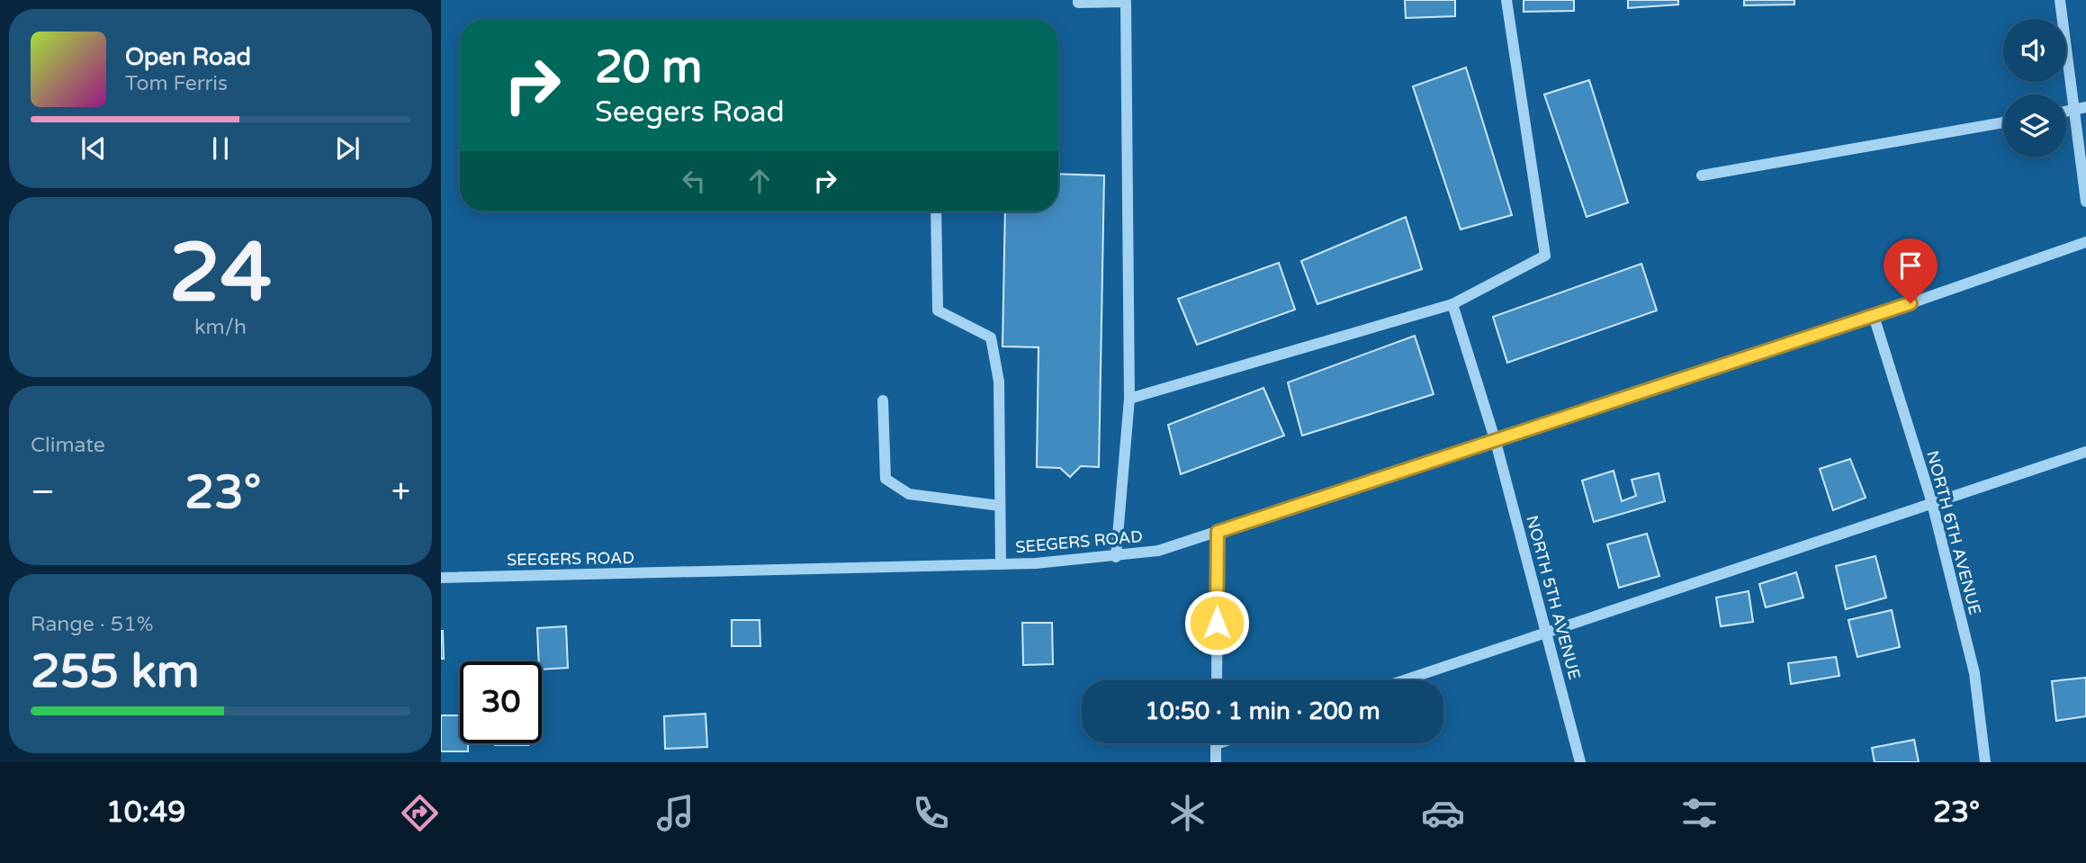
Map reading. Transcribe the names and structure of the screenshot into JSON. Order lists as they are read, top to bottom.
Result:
{
  "streets": {
    "street": ["NORTH 6TH AVENUE", "SEEGERS ROAD", "NORTH 5TH AVENUE"]
  },
  "crossings": [
    ["NORTH 6TH AVENUE", "SEEGERS ROAD"],
    ["SEEGERS ROAD", "NORTH 5TH AVENUE"]
  ],
  "page": {
    "turn": ["20 m", "Seegers Road"],
    "song": ["Open Road", "Tom Ferris"],
    "tile": [
      ["24", "km/h"],
      "Climate",
      ["Range · 51%", "255 km"]
    ],
    "heat": ["−", "23°", "+"],
    "limit": "30",
    "trip": "10:50 · 1 min · 200 m",
    "tabs": ["10:49", "23°"]
  }
}
